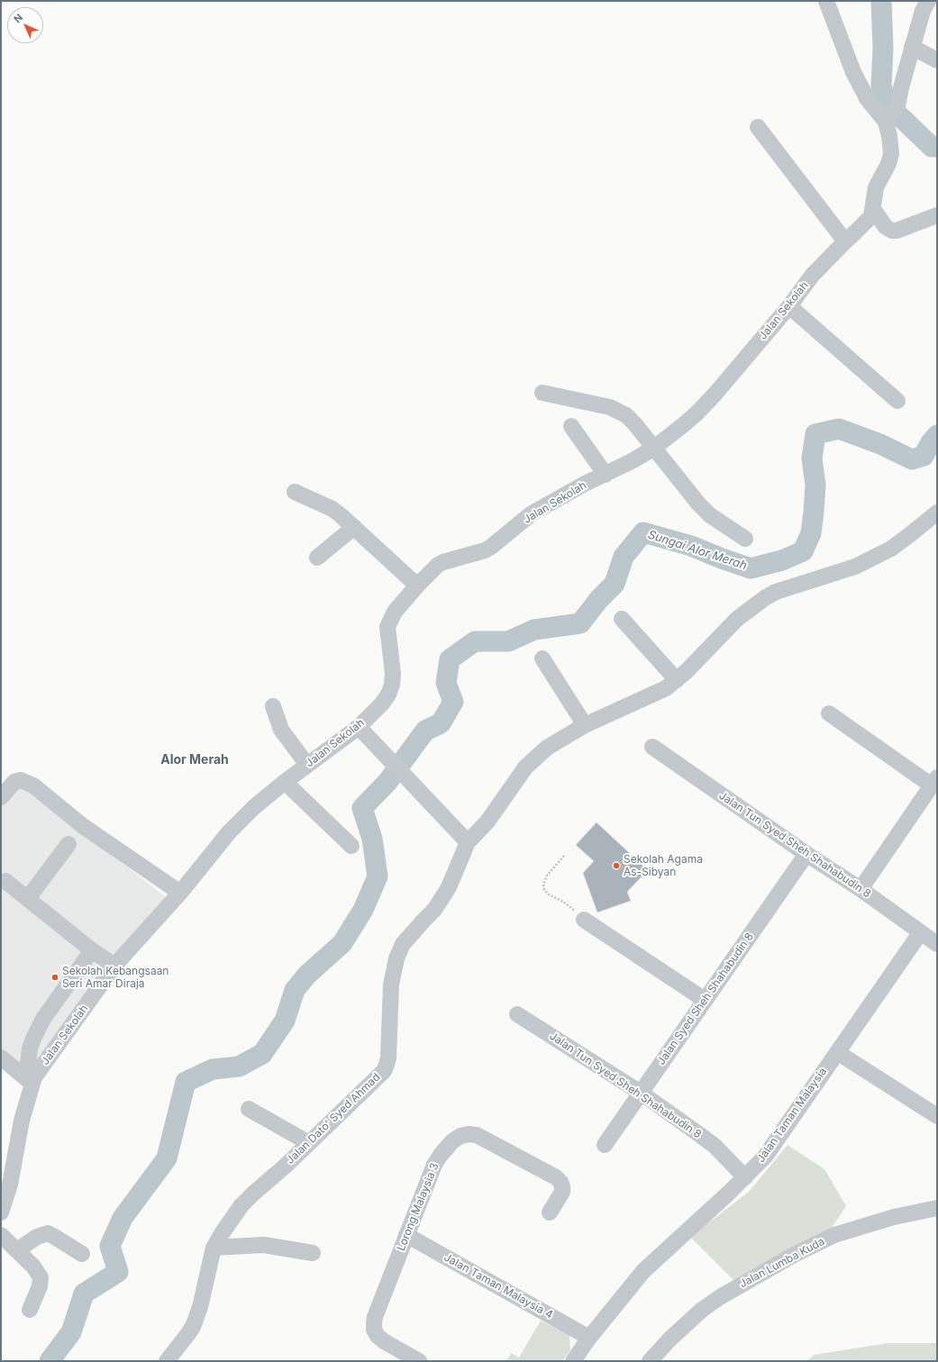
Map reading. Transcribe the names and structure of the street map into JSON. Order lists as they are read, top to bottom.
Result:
{
  "streets": {
    "street": [
      "Jalan Sekolah",
      "Jalan Tun Syed Sheh Shahabudin 8",
      "Jalan Syed Sheh Shahabudin 8",
      "Jalan Taman Malaysia",
      "Jalan Dato' Syed Ahmad",
      "Lorong Malaysia 3",
      "Jalan Lumba Kuda",
      "Jalan Taman Malaysia 4"
    ]
  },
  "crossings": [
    ["Jalan Tun Syed Sheh Shahabudin 8", "Jalan Syed Sheh Shahabudin 8"],
    ["Jalan Tun Syed Sheh Shahabudin 8", "Jalan Taman Malaysia"],
    ["Jalan Taman Malaysia", "Jalan Taman Malaysia 4"],
    ["Lorong Malaysia 3", "Jalan Taman Malaysia 4"]
  ],
  "districts": ["Alor Merah"],
  "water": ["Sungai Alor Merah"],
  "places": ["Sekolah Agama As-Sibyan", "Sekolah Kebangsaan Seri Amar Diraja"],
  "north": "top left"
}
